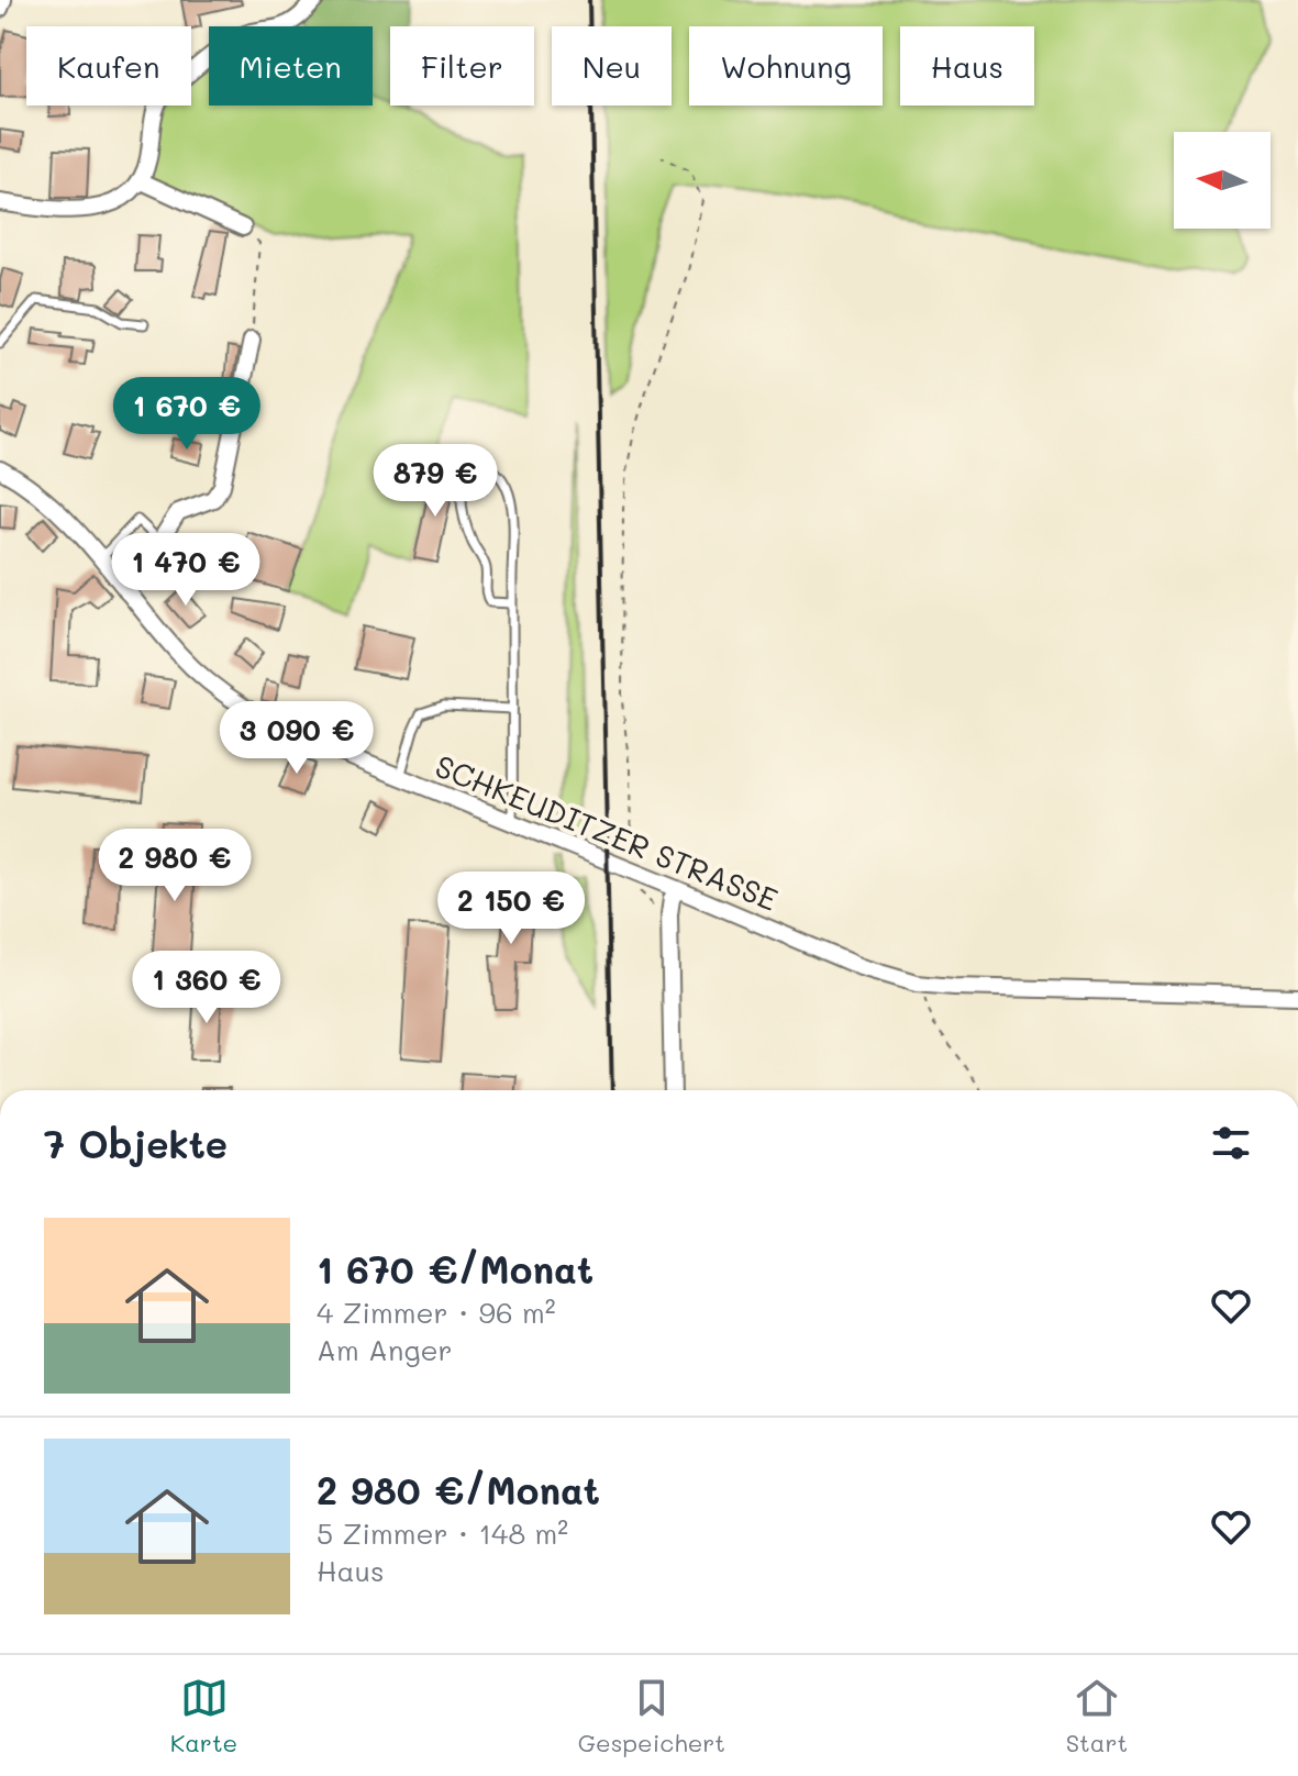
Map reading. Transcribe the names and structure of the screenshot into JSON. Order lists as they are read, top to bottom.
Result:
{
  "streets": {
    "street": ["SCHKEUDITZER STRASSE"]
  },
  "north": "left",
  "page": {
    "chip": [
      "Kaufen",
      "Mieten",
      "Filter",
      "Neu",
      "Wohnung",
      "Haus"
    ],
    "price": [
      "1 670 €",
      "879 €",
      "1 470 €",
      "3 090 €",
      "2 980 €",
      "2 150 €",
      "1 360 €"
    ],
    "heading": "7 Objekte",
    "list": [
      {
        "name": "1 670 €/Monat",
        "note": "4 Zimmer · 96 m² · Am Anger"
      },
      {
        "name": "2 980 €/Monat",
        "note": "5 Zimmer · 148 m² · Haus"
      }
    ],
    "tabs": ["Karte", "Gespeichert", "Start"]
  }
}
